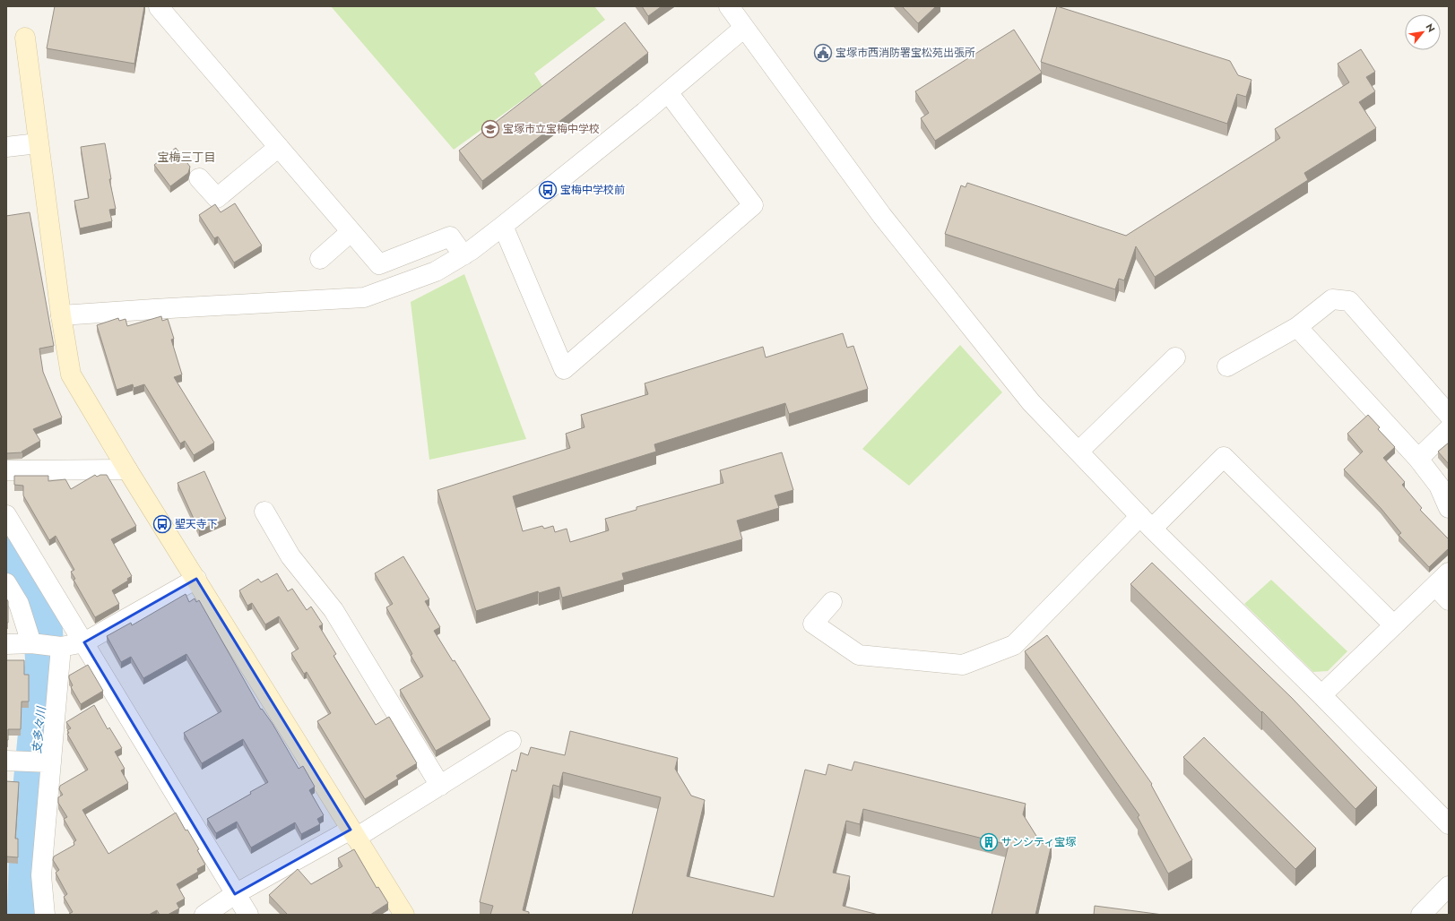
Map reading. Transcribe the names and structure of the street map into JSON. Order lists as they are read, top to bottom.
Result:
{
  "districts": ["宝梅三丁目"],
  "water": ["支多々川"],
  "places": {
    "public building": ["宝塚市西消防署宝松苑出張所"],
    "school or university": ["宝塚市立宝梅中学校"],
    "bus stop": ["宝梅中学校前", "聖天寺下"],
    "building": ["サンシティ宝塚"]
  },
  "north": "top right"
}
